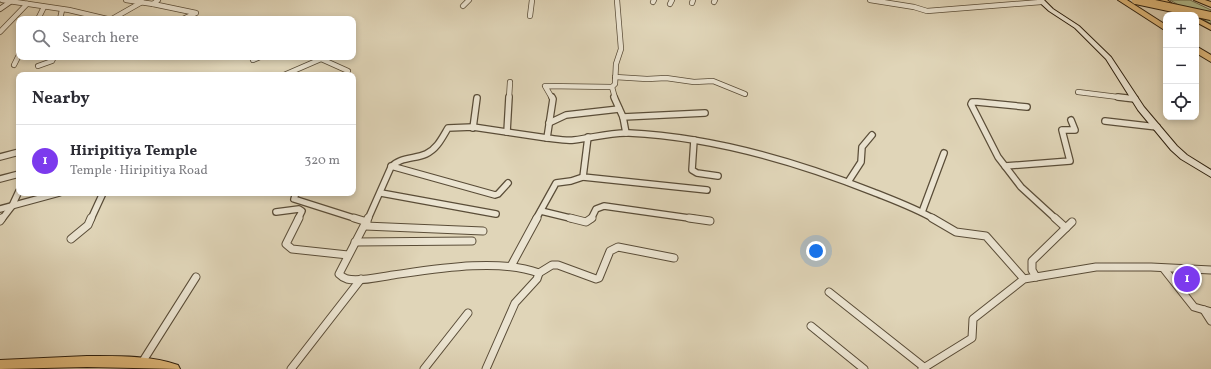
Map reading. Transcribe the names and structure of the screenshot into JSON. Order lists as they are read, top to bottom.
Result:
{
  "page": {
    "map_buttons": ["+", "−"],
    "search": "Search here",
    "heading": "Nearby",
    "list": [
      {
        "mark": "1",
        "name": "Hiripitiya Temple",
        "note": "Temple · Hiripitiya Road",
        "value": "320 m"
      }
    ],
    "pins": "1"
  }
}
